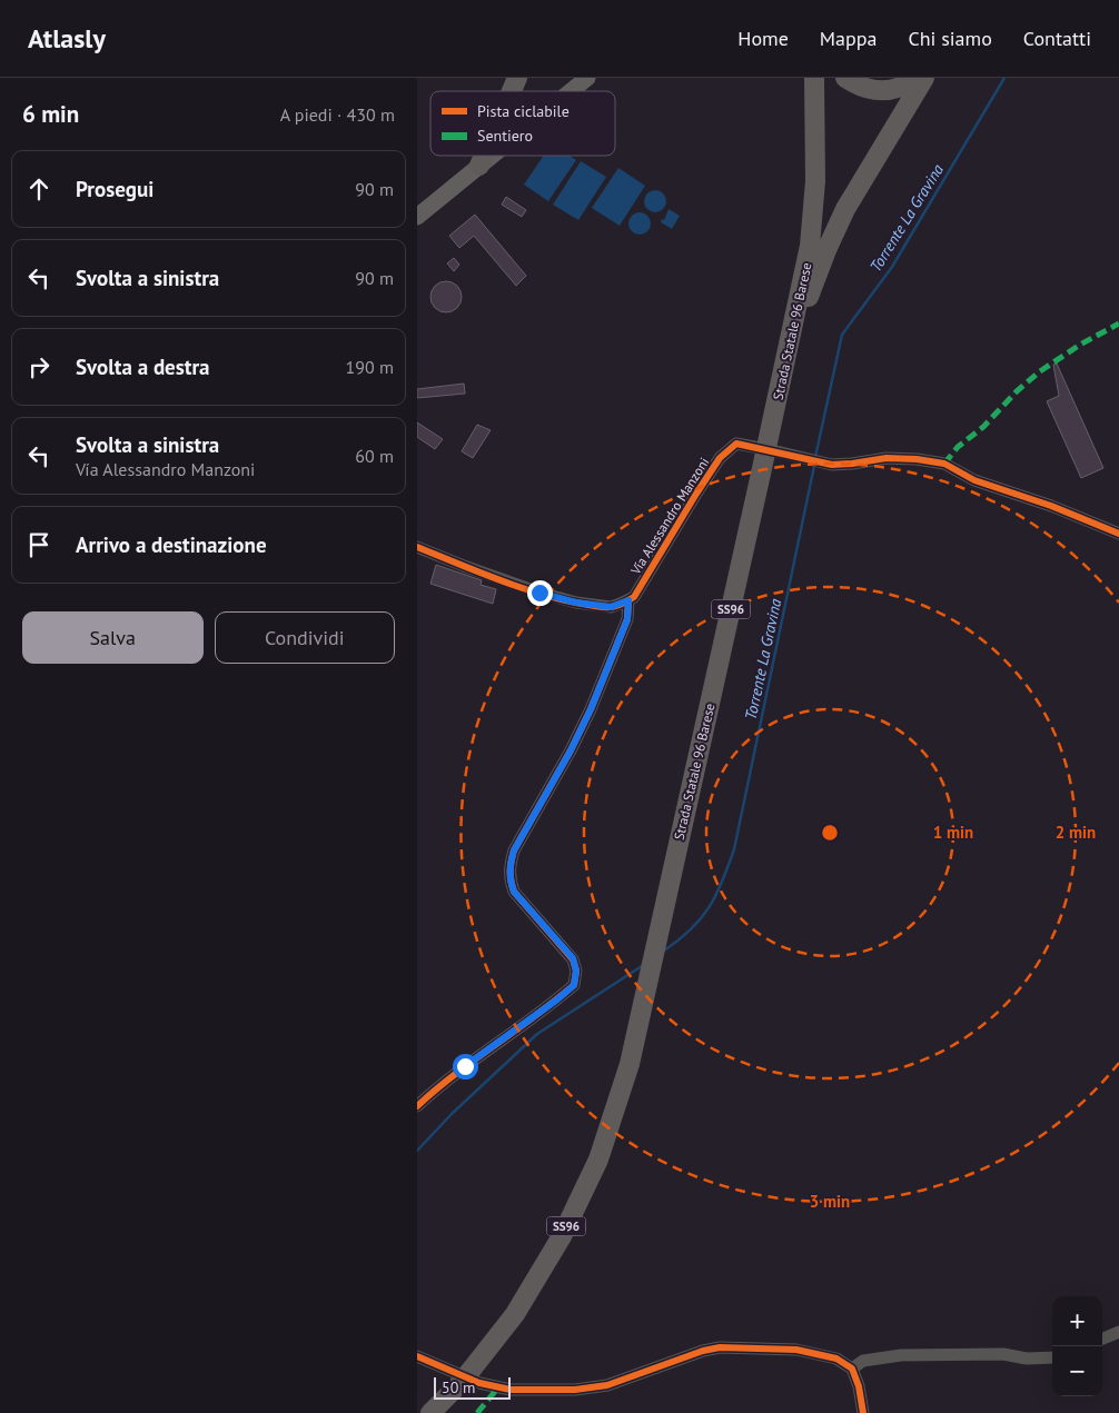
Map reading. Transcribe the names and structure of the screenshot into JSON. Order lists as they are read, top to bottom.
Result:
{
  "streets": {
    "highway": ["Strada Statale 96 Barese", "SS96"],
    "street": ["Vía Alessandro Manzoni"]
  },
  "water": ["Torrente La Gravina"],
  "legend": ["Pista ciclabile", "Sentiero"],
  "scale_bar": "50 m",
  "page": {
    "header": "Atlasly",
    "nav": [
      "Home",
      "Mappa",
      "Chi siamo",
      "Contatti"
    ],
    "heading": ["6 min", "A piedi · 430 m"],
    "list": [
      ["Prosegui", "90 m"],
      ["Svolta a sinistra", "90 m"],
      ["Svolta a destra", "190 m"],
      ["Svolta a sinistra", "Vía Alessandro Manzoni", "60 m"],
      "Arrivo a destinazione"
    ],
    "buttons": ["Salva", "Condividi"],
    "map_buttons": ["+", "−"],
    "scale": "50 m"
  },
  "rings": ["1 min", "2 min", "3 min"]
}
